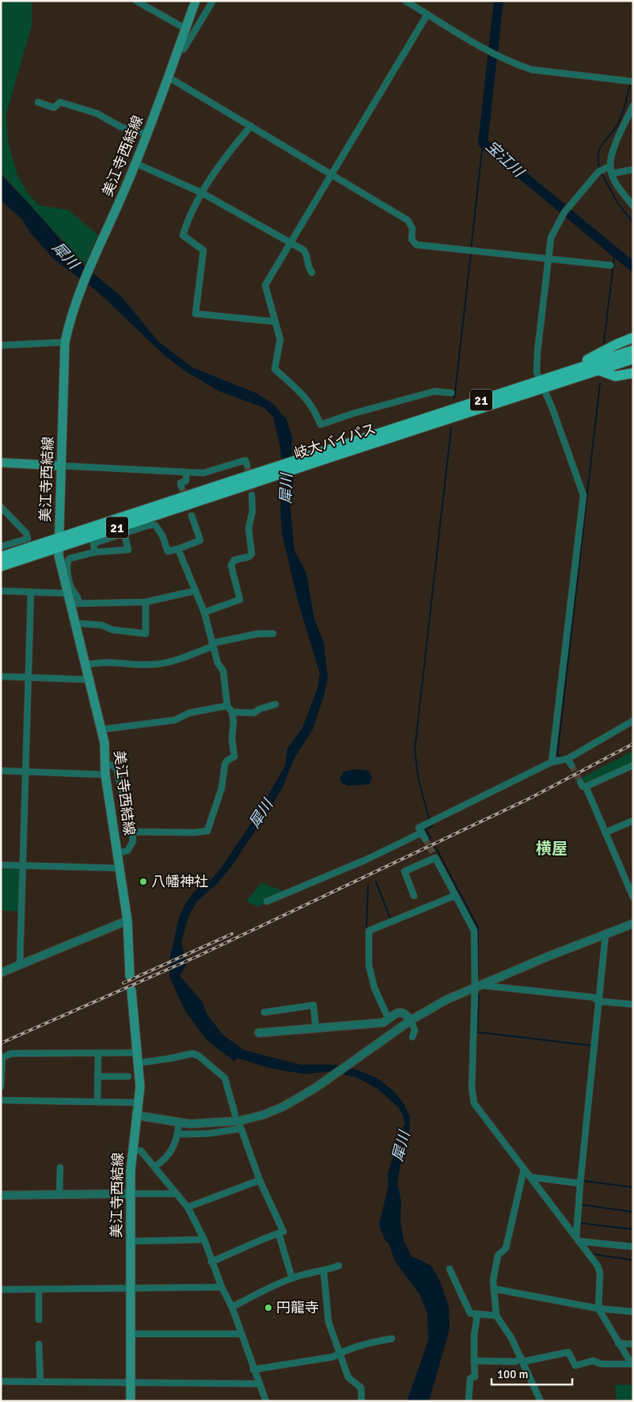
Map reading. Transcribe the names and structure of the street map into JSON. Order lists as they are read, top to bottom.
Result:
{
  "streets": {
    "highway": ["21", "岐大バイパス"],
    "main road": ["美江寺西結線"]
  },
  "crossings": [
    ["美江寺西結線", "岐大バイパス"]
  ],
  "districts": ["横屋"],
  "water": ["宝江川", "犀川"],
  "places": ["八幡神社", "円龍寺"],
  "scale_bar": "100 m"
}
